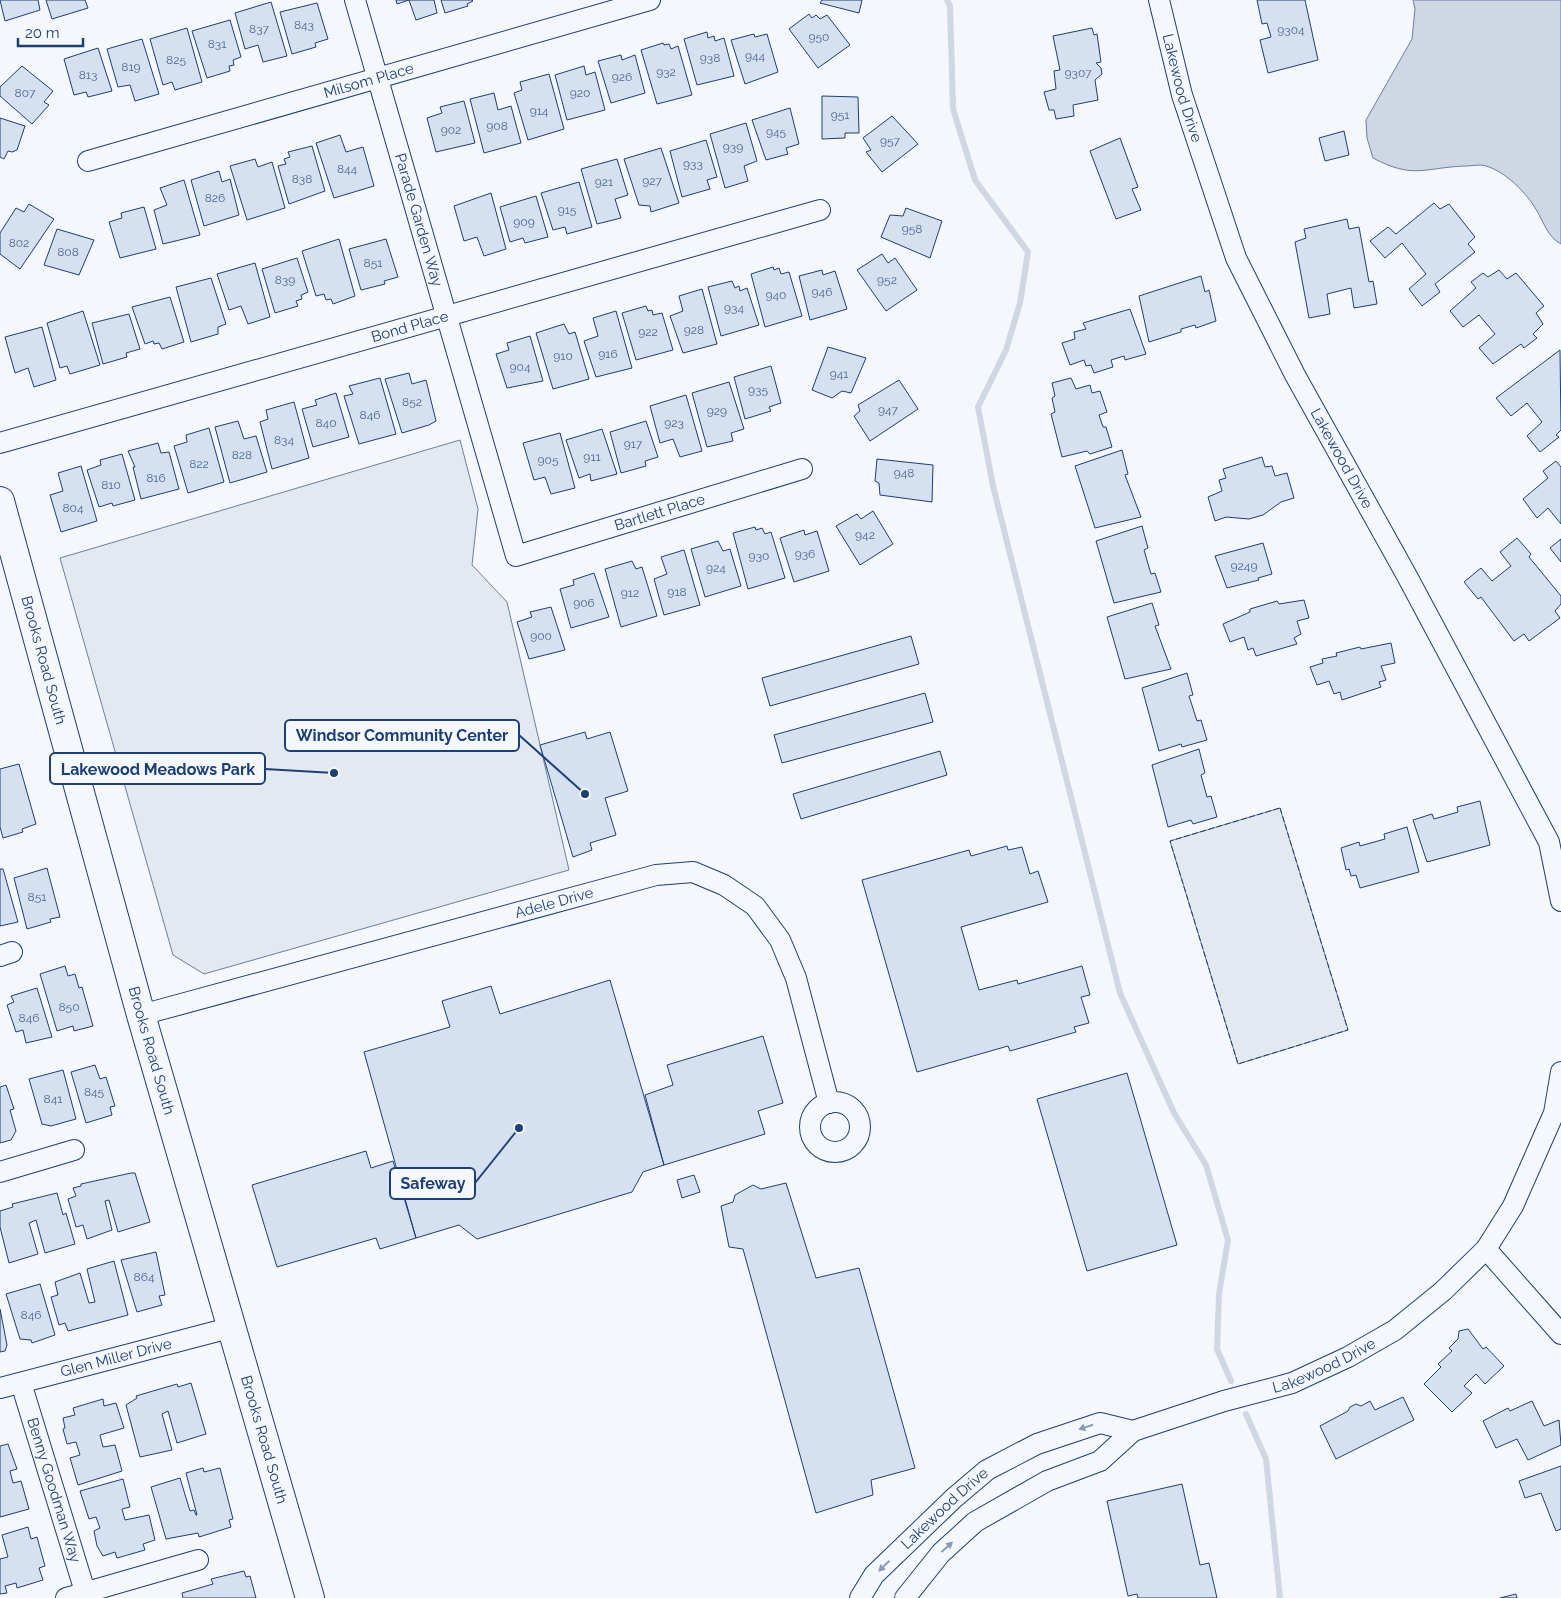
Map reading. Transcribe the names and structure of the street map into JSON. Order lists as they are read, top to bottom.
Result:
{
  "streets": {
    "street": [
      "Milsom Place",
      "Lakewood Drive",
      "Parade Garden Way",
      "Bond Place",
      "Bartlett Place",
      "Brooks Road South",
      "Adele Drive",
      "Glen Miller Drive",
      "Benny Goodman Way"
    ]
  },
  "crossings": [
    ["Milsom Place", "Parade Garden Way"],
    ["Parade Garden Way", "Bond Place"],
    ["Parade Garden Way", "Bartlett Place"],
    ["Brooks Road South", "Adele Drive"],
    ["Brooks Road South", "Glen Miller Drive"],
    ["Glen Miller Drive", "Benny Goodman Way"]
  ],
  "places": ["Lakewood Meadows Park", "Windsor Community Center", "Safeway"],
  "house_numbers": [
    "843",
    "837",
    "9304",
    "950",
    "831",
    "944",
    "938",
    "825",
    "819",
    "932",
    "9307",
    "813",
    "926",
    "807",
    "920",
    "914",
    "951",
    "908",
    "902",
    "945",
    "957",
    "939",
    "933",
    "844",
    "838",
    "927",
    "921",
    "826",
    "915",
    "909",
    "958",
    "802",
    "808",
    "851",
    "839",
    "952",
    "946",
    "940",
    "934",
    "928",
    "922",
    "916",
    "910",
    "904",
    "941",
    "935",
    "852",
    "947",
    "929",
    "846",
    "840",
    "923",
    "834",
    "917",
    "828",
    "911",
    "905",
    "822",
    "948",
    "816",
    "810",
    "804",
    "942",
    "936",
    "930",
    "9249",
    "924",
    "918",
    "912",
    "906",
    "900",
    "851",
    "850",
    "846",
    "845",
    "841",
    "864",
    "846"
  ],
  "scale_bar": "20 m"
}
